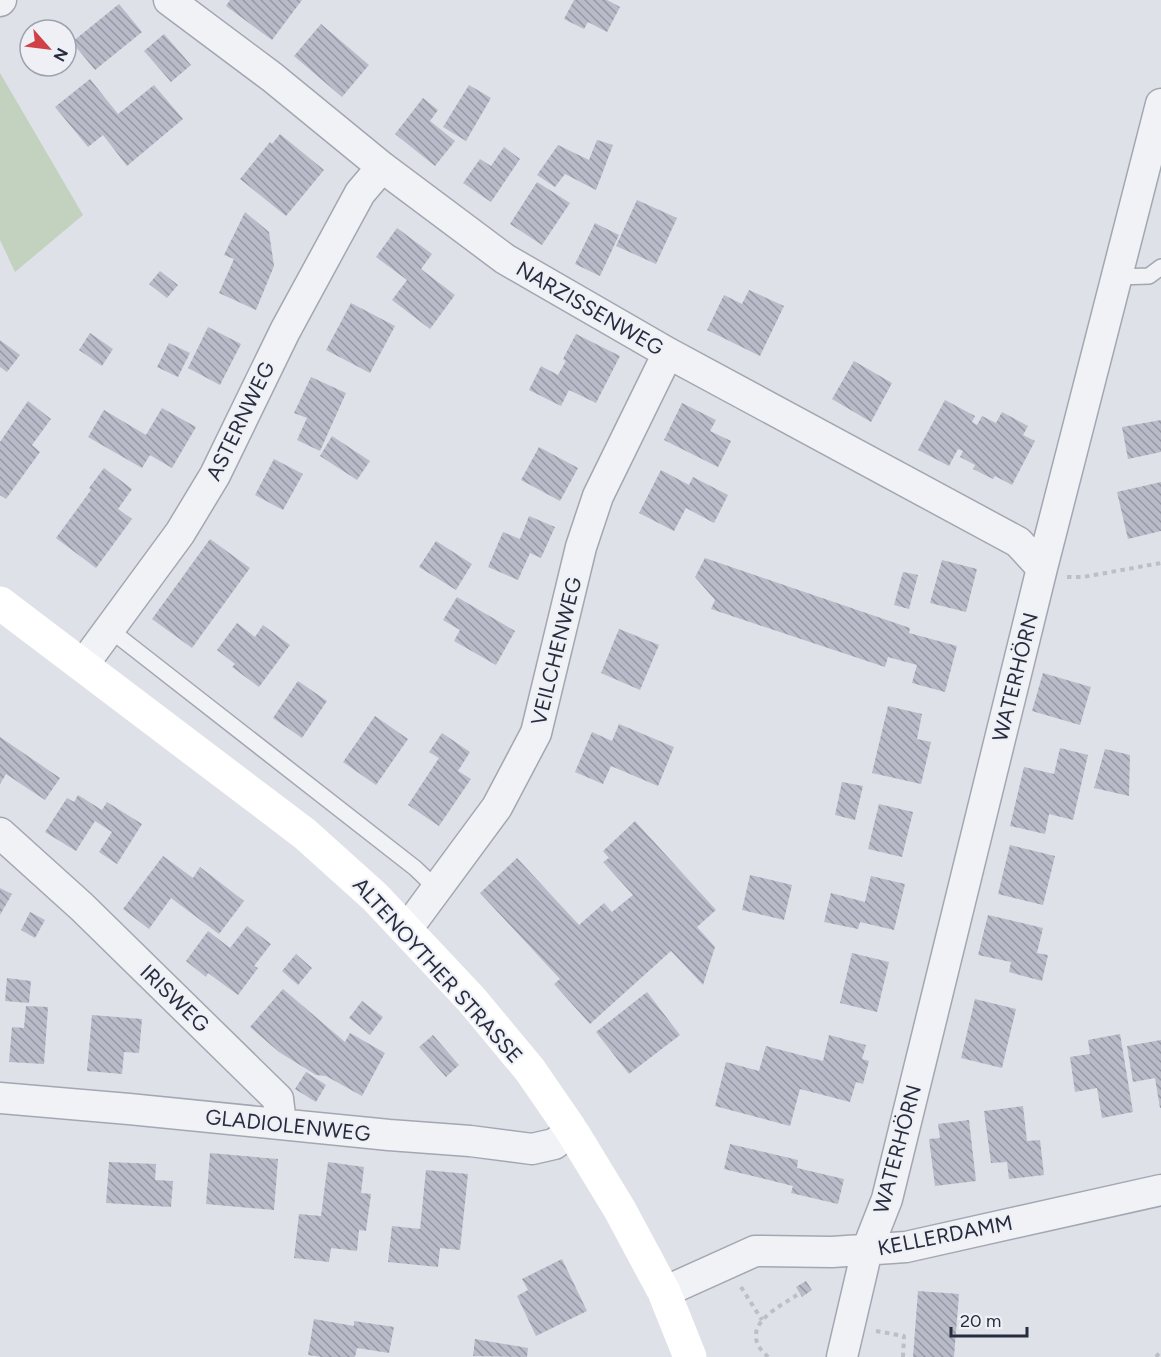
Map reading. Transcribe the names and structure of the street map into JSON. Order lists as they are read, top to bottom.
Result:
{
  "streets": {
    "main road": ["ALTENOYTHER STRASSE"],
    "street": [
      "NARZISSENWEG",
      "ASTERNWEG",
      "VEILCHENWEG",
      "WATERHÖRN",
      "IRISWEG",
      "GLADIOLENWEG",
      "KELLERDAMM"
    ]
  },
  "crossings": [
    ["NARZISSENWEG", "ASTERNWEG"],
    ["NARZISSENWEG", "VEILCHENWEG"],
    ["NARZISSENWEG", "WATERHÖRN"],
    ["ASTERNWEG", "ALTENOYTHER STRASSE"],
    ["VEILCHENWEG", "ALTENOYTHER STRASSE"],
    ["WATERHÖRN", "KELLERDAMM"],
    ["ALTENOYTHER STRASSE", "GLADIOLENWEG"],
    ["ALTENOYTHER STRASSE", "KELLERDAMM"],
    ["IRISWEG", "GLADIOLENWEG"]
  ],
  "scale_bar": "20 m",
  "north": "bottom right"
}
